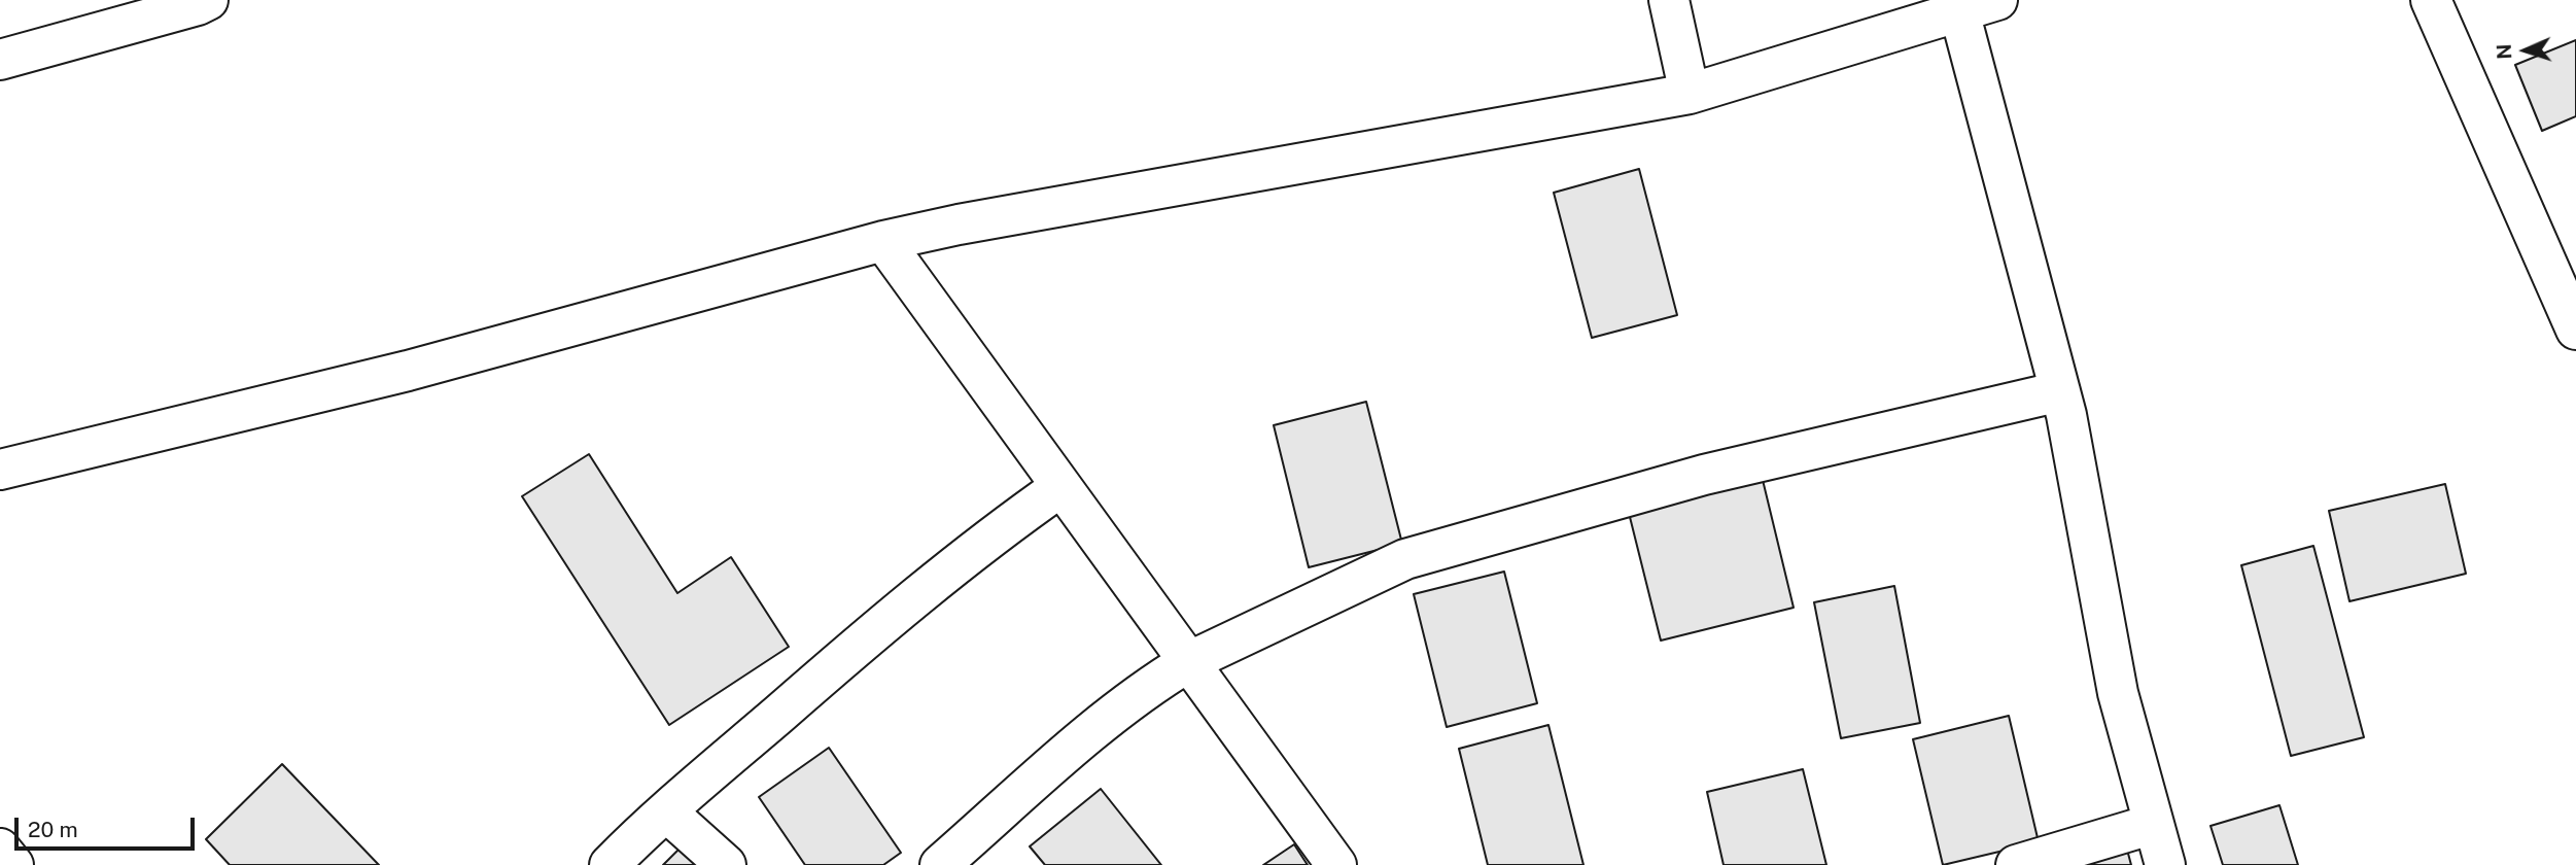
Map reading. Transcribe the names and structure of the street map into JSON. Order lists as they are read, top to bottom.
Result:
{
  "scale_bar": "20 m",
  "north": "left"
}
